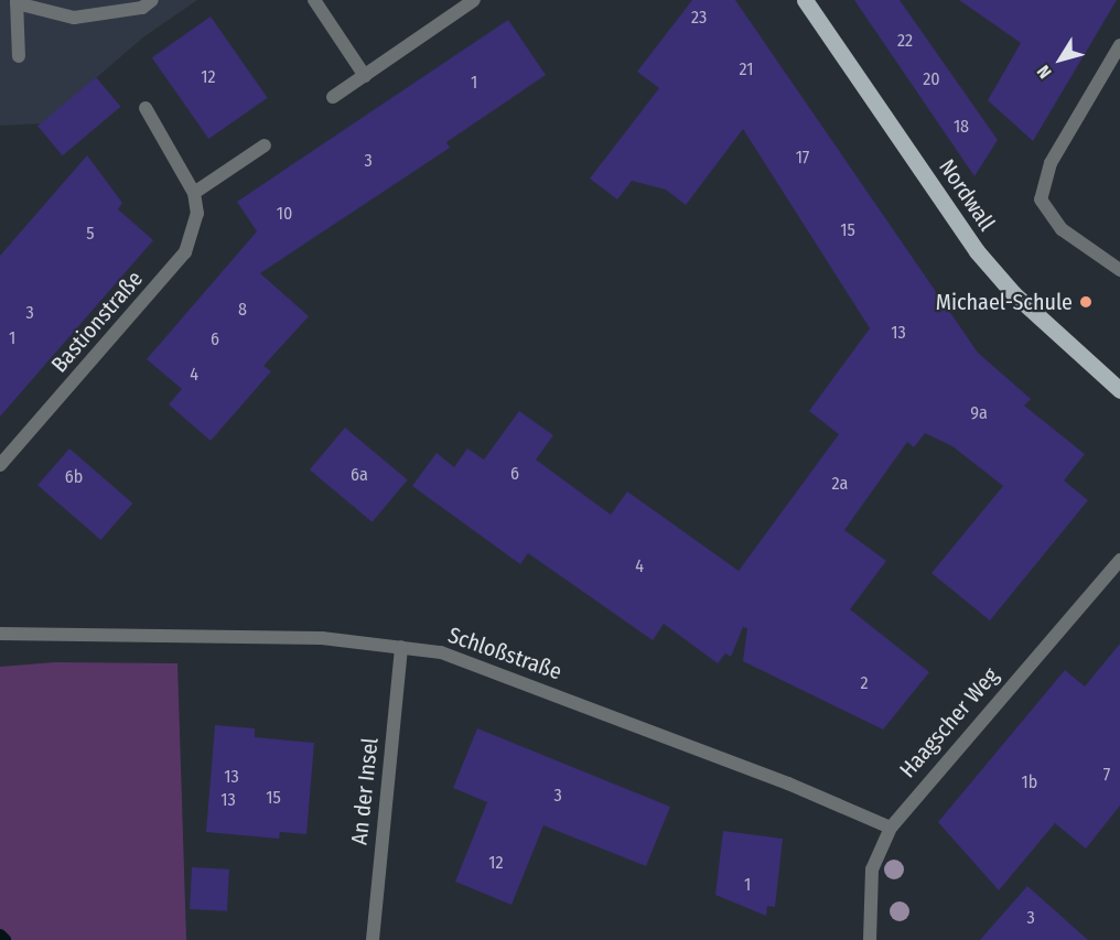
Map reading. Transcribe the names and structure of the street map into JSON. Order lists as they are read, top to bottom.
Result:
{
  "streets": {
    "main road": ["Nordwall"],
    "street": [
      "Bastionstraße",
      "Schloßstraße",
      "Haagscher Weg",
      "An der Insel"
    ]
  },
  "crossings": [
    ["Schloßstraße", "Haagscher Weg"],
    ["Schloßstraße", "An der Insel"]
  ],
  "places": ["Michael-Schule"],
  "house_numbers": [
    "23",
    "22",
    "21",
    "12",
    "20",
    "1",
    "18",
    "17",
    "3",
    "10",
    "15",
    "5",
    "8",
    "3",
    "13",
    "1",
    "6",
    "4",
    "9a",
    "6",
    "6a",
    "6b",
    "2a",
    "4",
    "2",
    "7",
    "13",
    "1b",
    "3",
    "15",
    "13",
    "12",
    "1",
    "3"
  ],
  "north": "bottom left"
}
